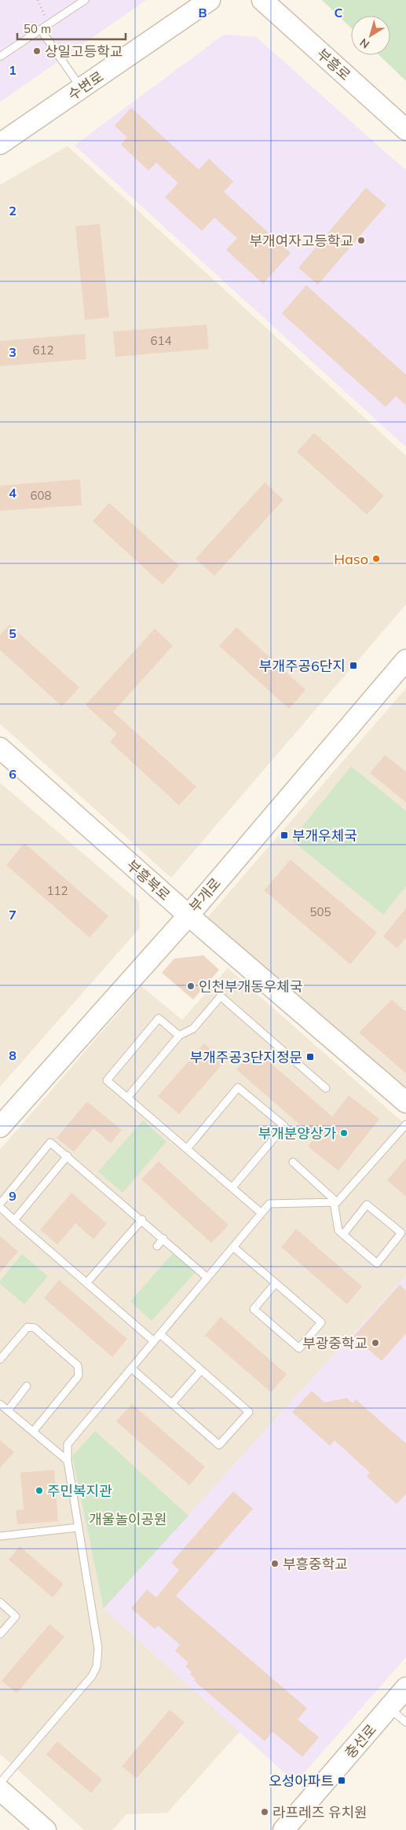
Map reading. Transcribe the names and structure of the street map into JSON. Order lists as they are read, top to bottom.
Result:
{
  "streets": {
    "street": [
      "부흥로",
      "수변로",
      "부흥북로",
      "부개로",
      "충선로"
    ]
  },
  "crossings": [
    ["부흥북로", "부개로"]
  ],
  "parks": ["개울놀이공원"],
  "places": {
    "other": [
      "상일고등학교",
      "부개여자고등학교",
      "Haso",
      "인천부개동우체국",
      "부개분양상가",
      "부광중학교",
      "주민복지관",
      "부흥중학교",
      "라프레즈 유치원"
    ],
    "transit": [
      "부개주공6단지",
      "부개우체국",
      "부개주공3단지정문",
      "오성아파트"
    ]
  },
  "house_numbers": [
    "614",
    "612",
    "608",
    "112",
    "505"
  ],
  "scale_bar": "50 m",
  "north": "bottom left",
  "grid": {
    "columns": ["B", "C"],
    "rows": [
      "1",
      "2",
      "3",
      "4",
      "5",
      "6",
      "7",
      "8",
      "9"
    ]
  }
}
